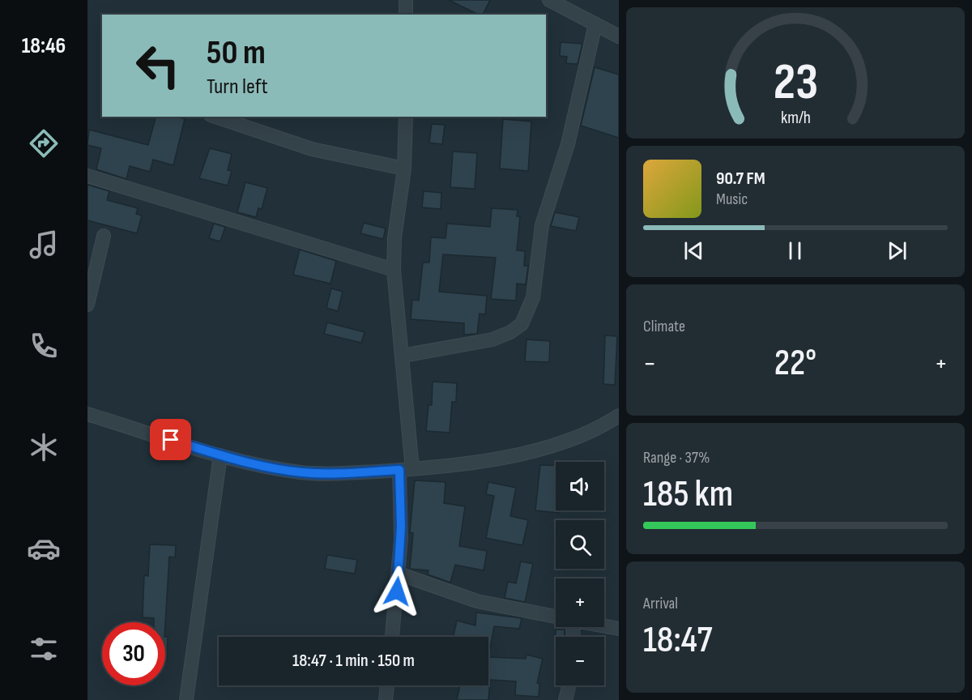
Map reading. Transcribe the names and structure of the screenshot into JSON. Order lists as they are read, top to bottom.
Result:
{
  "page": {
    "tabs": "18:46",
    "turn": ["50 m", "Turn left"],
    "song": ["90.7 FM", "Music"],
    "tile": [
      "Climate",
      ["Range · 37%", "185 km"],
      ["Arrival", "18:47"]
    ],
    "heat": ["−", "22°", "+"],
    "map_buttons": ["+", "−"],
    "limit": "30",
    "trip": "18:47 · 1 min · 150 m",
    "gauge": ["23", "km/h"]
  }
}
